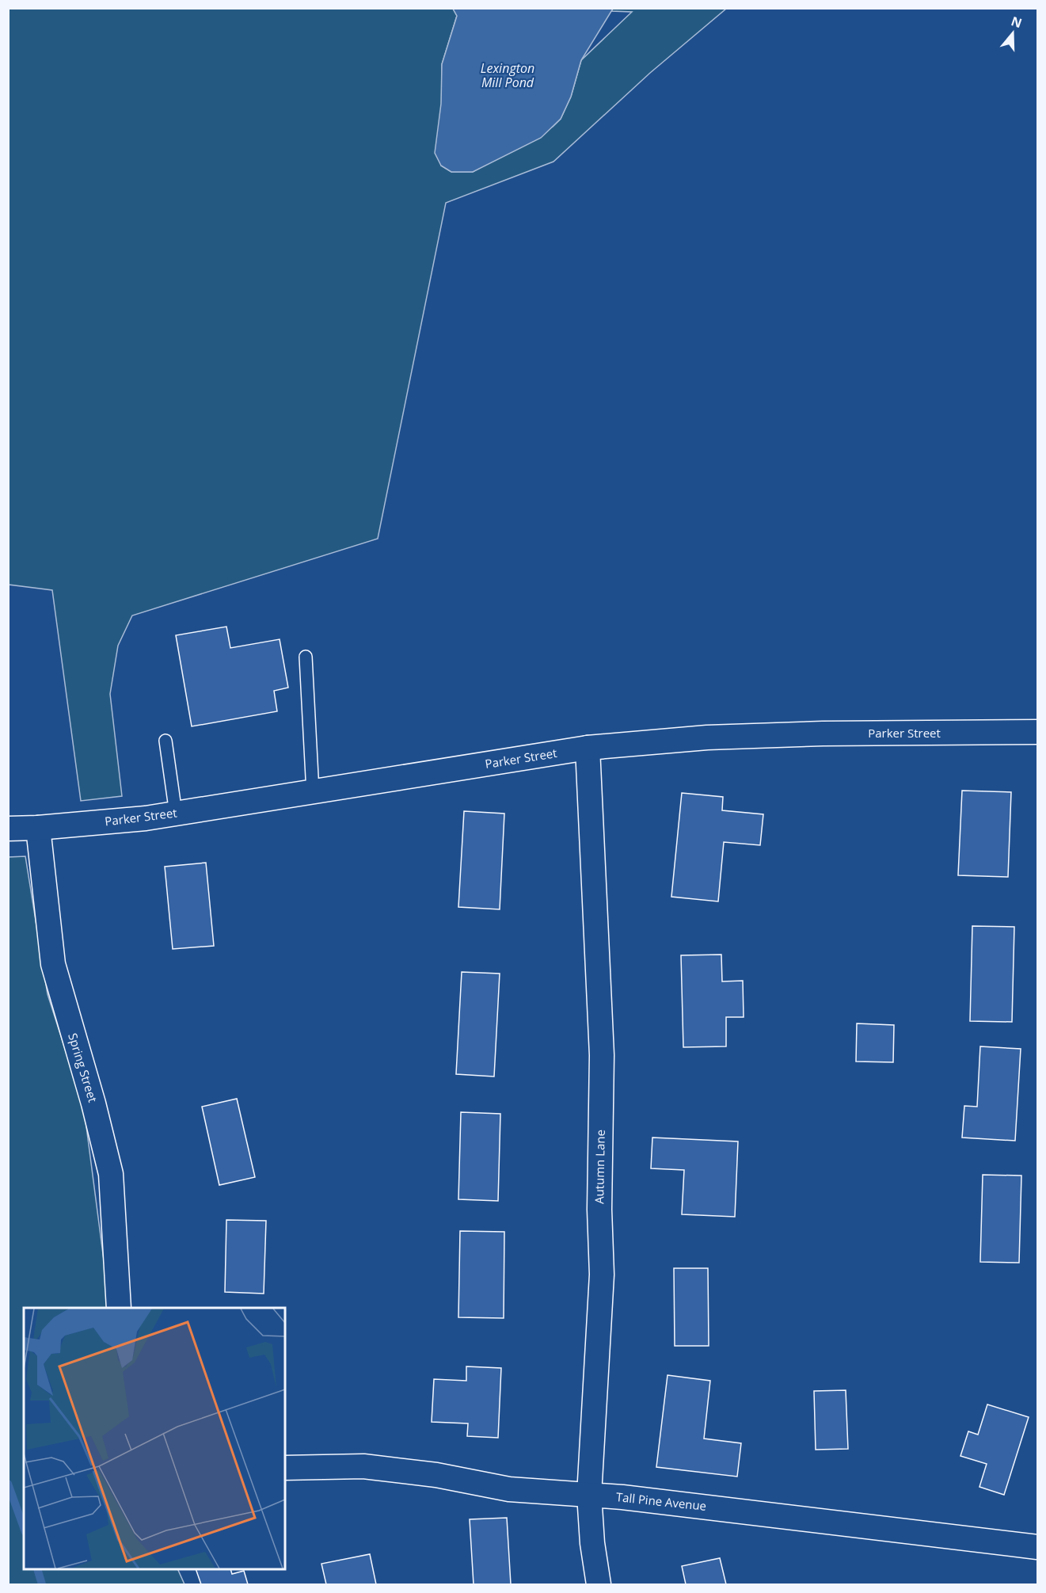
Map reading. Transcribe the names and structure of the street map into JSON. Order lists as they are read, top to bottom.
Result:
{
  "streets": {
    "street": [
      "Parker Street",
      "Spring Street",
      "Autumn Lane",
      "Tall Pine Avenue"
    ]
  },
  "crossings": [
    ["Parker Street", "Spring Street"],
    ["Parker Street", "Autumn Lane"],
    ["Autumn Lane", "Tall Pine Avenue"]
  ],
  "water": ["Lexington Mill Pond"],
  "north": "top"
}
